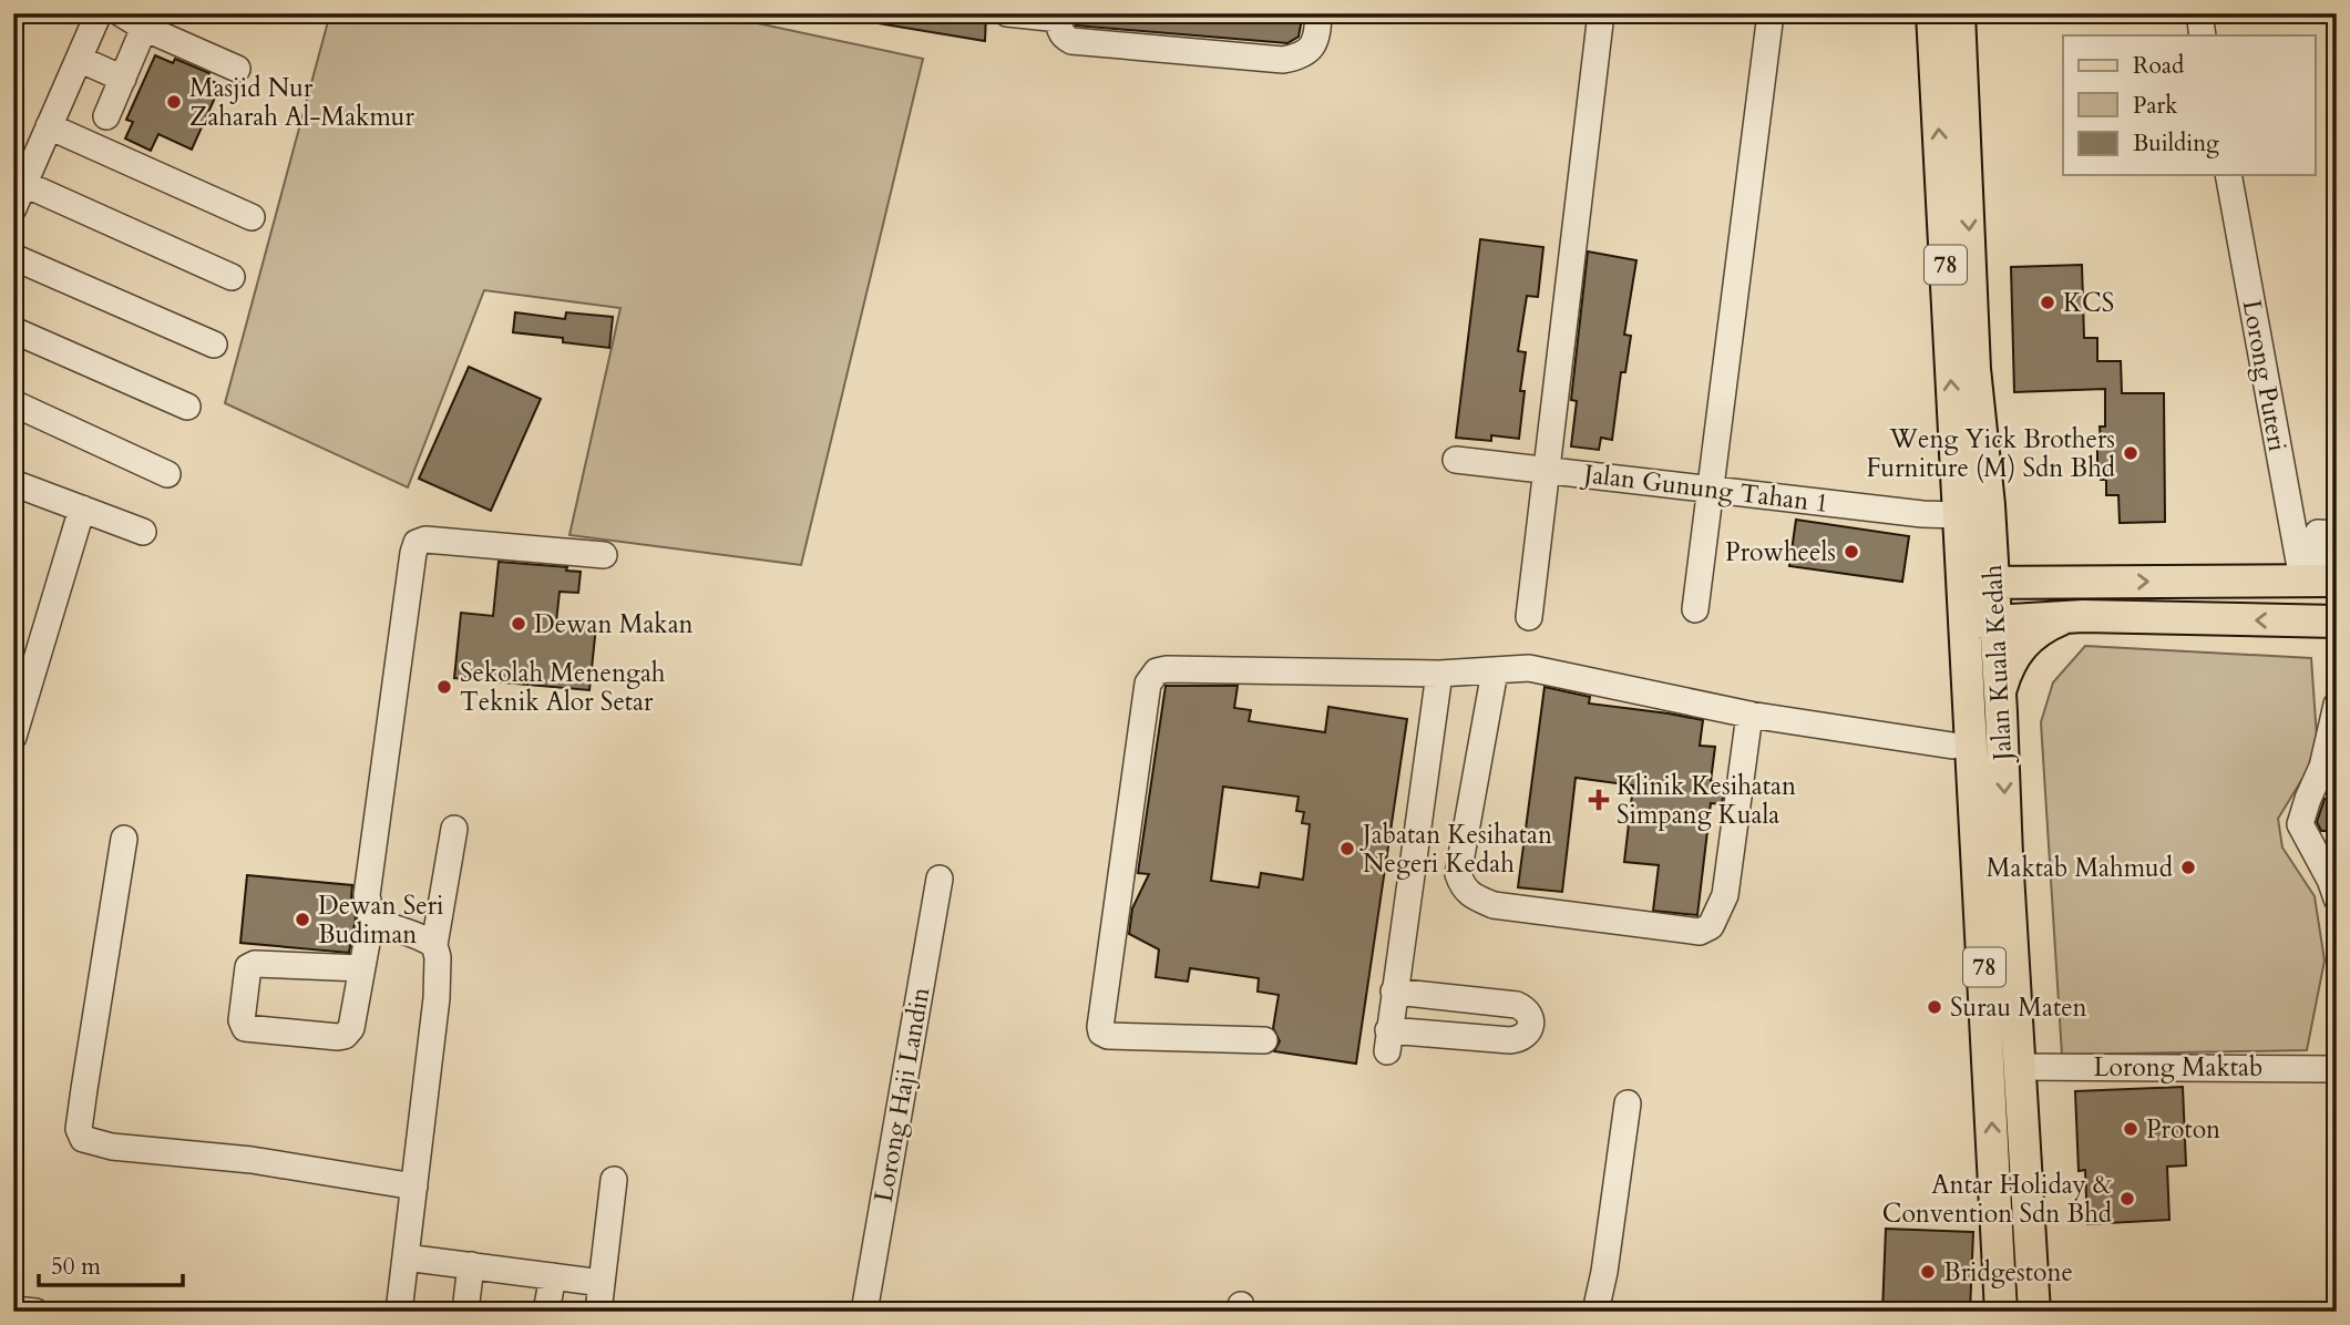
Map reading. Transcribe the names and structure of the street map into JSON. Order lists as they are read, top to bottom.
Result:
{
  "streets": {
    "main road": ["78", "Jalan Kuala Kedah"],
    "street": [
      "Lorong Puteri",
      "Jalan Gunung Tahan 1",
      "Lorong Maktab",
      "Lorong Haji Landin"
    ]
  },
  "crossings": [
    ["Jalan Gunung Tahan 1", "Jalan Kuala Kedah"],
    ["Jalan Kuala Kedah", "Lorong Maktab"]
  ],
  "places": {
    "other": [
      "Masjid Nur Zaharah Al-Makmur",
      "KCS",
      "Weng Yick Brothers Furniture (M) Sdn Bhd",
      "Prowheels",
      "Dewan Makan",
      "Sekolah Menengah Teknik Alor Setar",
      "Jabatan Kesihatan Negeri Kedah",
      "Maktab Mahmud",
      "Dewan Seri Budiman",
      "Surau Maten",
      "Proton",
      "Antar Holiday & Convention Sdn Bhd",
      "Bridgestone"
    ],
    "health": ["Klinik Kesihatan Simpang Kuala"]
  },
  "legend": ["Road", "Park", "Building"],
  "scale_bar": "50 m"
}
